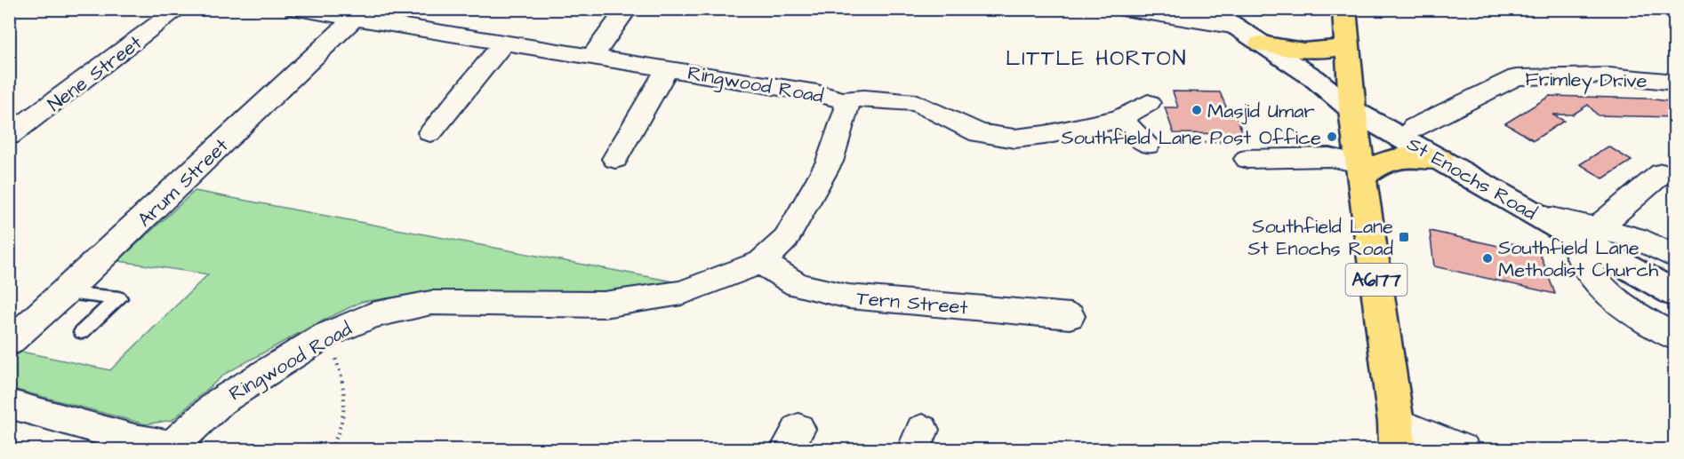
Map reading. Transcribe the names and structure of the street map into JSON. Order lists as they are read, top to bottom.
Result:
{
  "streets": {
    "main road": ["A6177"],
    "street": [
      "Nene Street",
      "Frimley Drive",
      "Ringwood Road",
      "St Enochs Road",
      "Arum Street",
      "Tern Street"
    ]
  },
  "crossings": [
    ["Ringwood Road", "Arum Street"],
    ["Ringwood Road", "Tern Street"],
    ["St Enochs Road", "A6177"]
  ],
  "districts": ["LITTLE HORTON"],
  "places": {
    "other": ["Masjid Umar", "Southfield Lane Post Office", "Southfield Lane Methodist Church"],
    "transit": ["Southfield Lane St Enochs Road"]
  }
}
